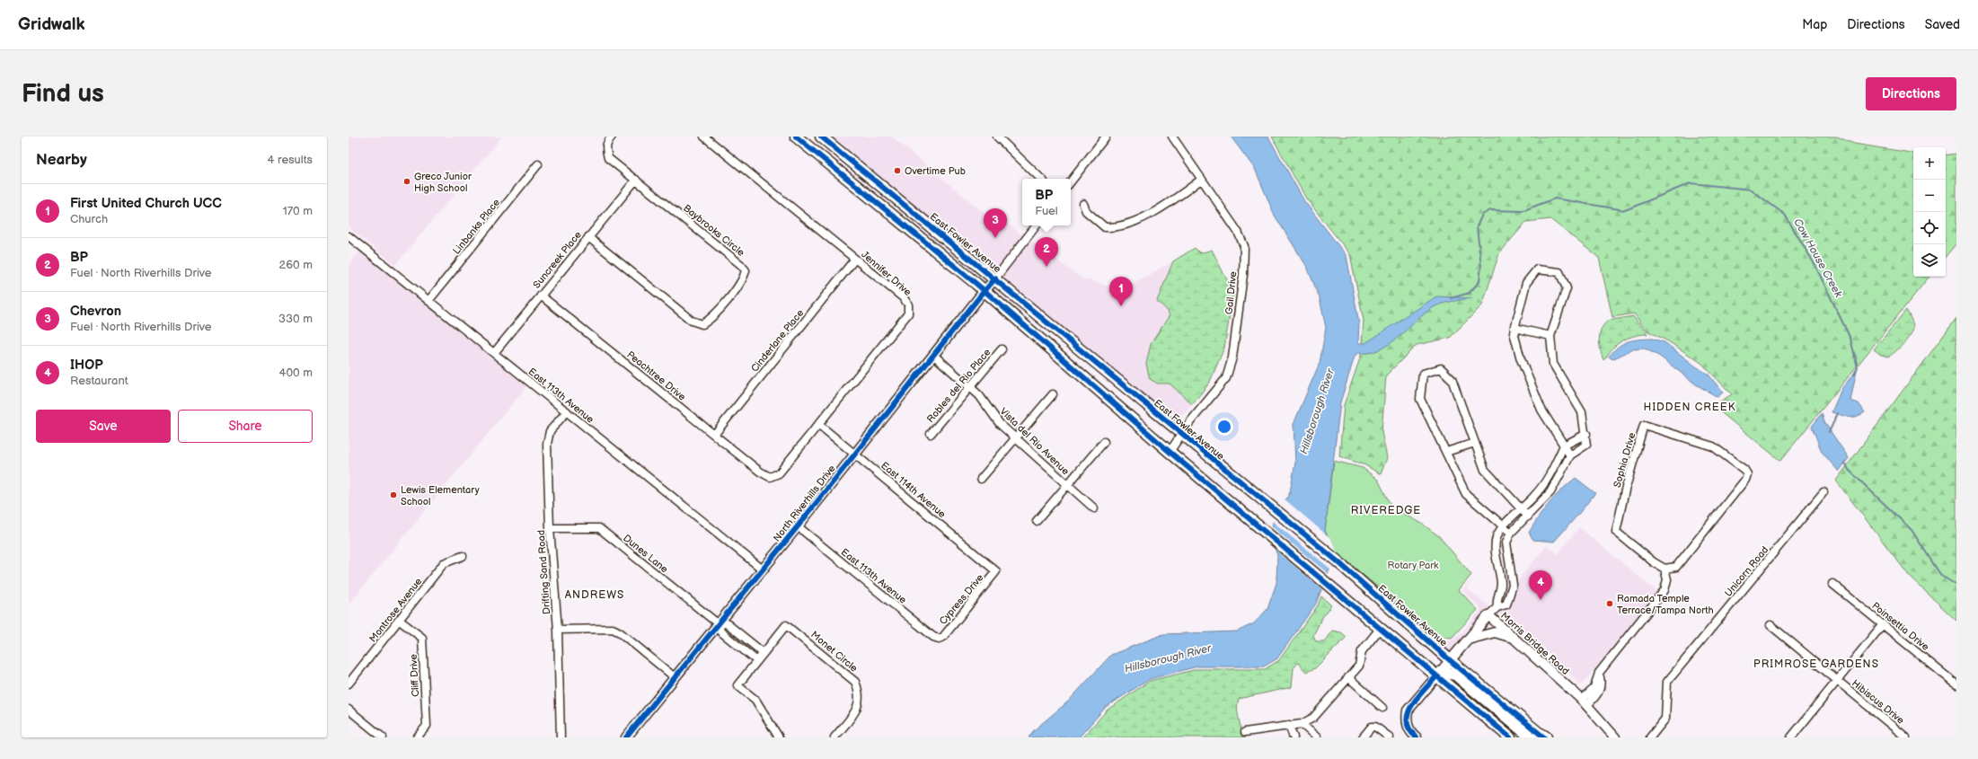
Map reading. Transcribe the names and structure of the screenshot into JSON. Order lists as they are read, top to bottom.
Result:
{
  "streets": {
    "main road": ["East Fowler Avenue"],
    "street": [
      "Linbanks Place",
      "Baybrooks Circle",
      "Suncreek Place",
      "Jennifer Drive",
      "Gail Drive",
      "Cinderlane Place",
      "Peachtree Drive",
      "Robles del Rio Place",
      "East 113th Avenue",
      "Vista del Rio Avenue",
      "Sophia Drive",
      "East 114th Avenue",
      "North Riverhills Drive",
      "Dunes Lane",
      "Unicorn Road",
      "Drifting Sand Road",
      "Cypress Drive",
      "Montrose Avenue",
      "Poinsettia Drive",
      "Morris Bridge Road",
      "Monet Circle",
      "Cliff Drive",
      "Hibiscus Drive"
    ]
  },
  "crossings": [
    ["Linbanks Place", "East 113th Avenue"],
    ["Baybrooks Circle", "Suncreek Place"],
    ["East Fowler Avenue", "Gail Drive"],
    ["East Fowler Avenue", "North Riverhills Drive"],
    ["East Fowler Avenue", "Morris Bridge Road"],
    ["Suncreek Place", "Peachtree Drive"],
    ["Suncreek Place", "East 113th Avenue"],
    ["Jennifer Drive", "Cinderlane Place"],
    ["Jennifer Drive", "Peachtree Drive"],
    ["Jennifer Drive", "East 114th Avenue"],
    ["Cinderlane Place", "Peachtree Drive"],
    ["Robles del Rio Place", "Vista del Rio Avenue"],
    ["East 113th Avenue", "North Riverhills Drive"],
    ["East 113th Avenue", "Drifting Sand Road"],
    ["East 113th Avenue", "Cypress Drive"],
    ["Vista del Rio Avenue", "North Riverhills Drive"],
    ["East 114th Avenue", "North Riverhills Drive"],
    ["East 114th Avenue", "Cypress Drive"],
    ["North Riverhills Drive", "Dunes Lane"],
    ["Dunes Lane", "Drifting Sand Road"],
    ["Dunes Lane", "Monet Circle"],
    ["Montrose Avenue", "Cliff Drive"]
  ],
  "districts": [
    "HIDDEN CREEK",
    "RIVEREDGE",
    "ANDREWS",
    "PRIMROSE GARDENS"
  ],
  "water": ["Cow House Creek", "Hillsborough River"],
  "parks": ["Rotary Park"],
  "places": [
    "Overtime Pub",
    "Greco Junior High School",
    "Lewis Elementary School",
    "Ramada Temple Terrace/Tampa North"
  ],
  "page": {
    "header": "Gridwalk",
    "nav": ["Map", "Directions", "Saved"],
    "buttons": [
      "Directions",
      ["Save", "Share"]
    ],
    "title": "Find us",
    "heading": ["Nearby", "4 results"],
    "map_buttons": ["+", "−"],
    "popup": ["BP", "Fuel"],
    "list": [
      {
        "mark": "1",
        "name": "First United Church UCC",
        "note": "Church",
        "value": "170 m"
      },
      {
        "mark": "2",
        "name": "BP",
        "note": "Fuel · North Riverhills Drive",
        "value": "260 m"
      },
      {
        "mark": "3",
        "name": "Chevron",
        "note": "Fuel · North Riverhills Drive",
        "value": "330 m"
      },
      {
        "mark": "4",
        "name": "IHOP",
        "note": "Restaurant",
        "value": "400 m"
      }
    ],
    "pins": [
      "3",
      "2",
      "1",
      "4"
    ]
  }
}
